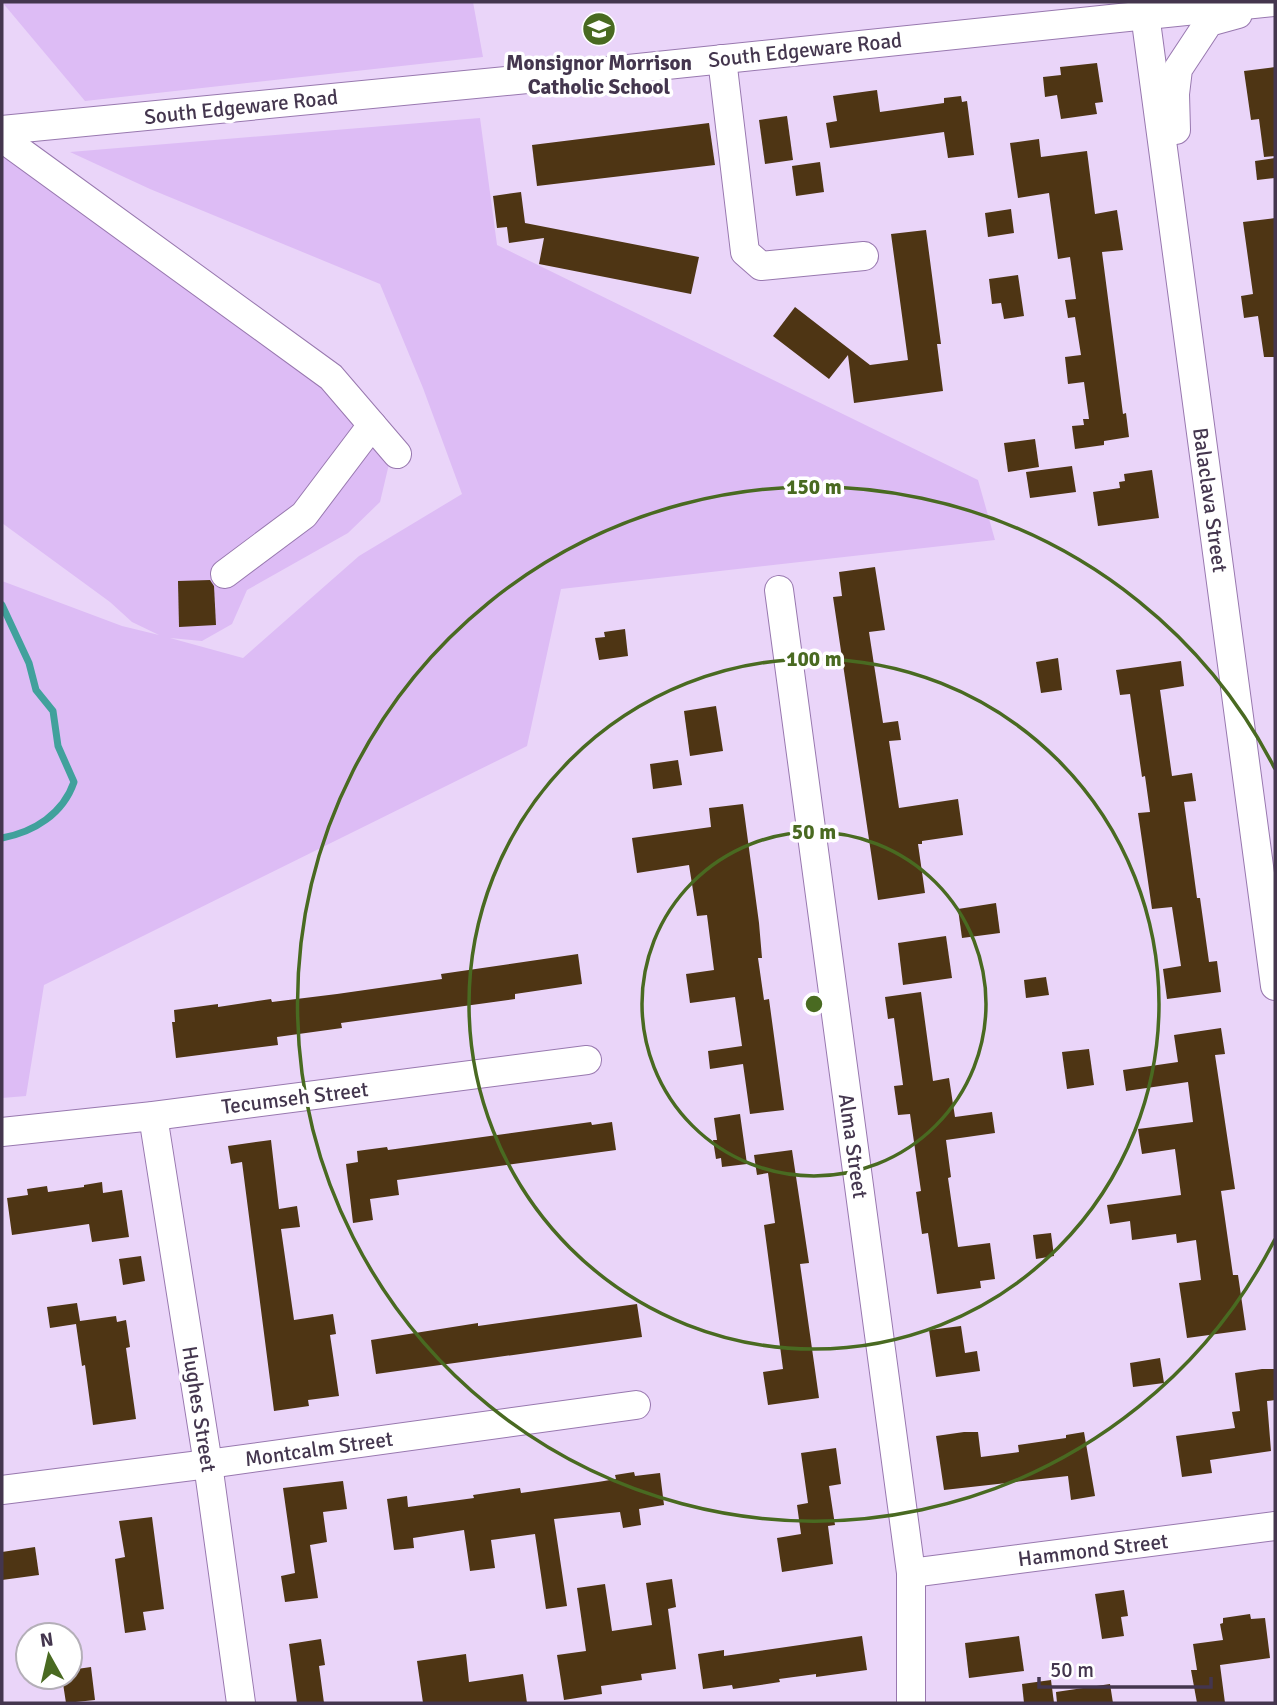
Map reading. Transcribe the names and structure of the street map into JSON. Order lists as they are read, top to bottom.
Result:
{
  "streets": {
    "street": [
      "South Edgeware Road",
      "Balaclava Street",
      "Tecumseh Street",
      "Alma Street",
      "Hughes Street",
      "Montcalm Street",
      "Hammond Street"
    ]
  },
  "crossings": [
    ["South Edgeware Road", "Balaclava Street"],
    ["Tecumseh Street", "Hughes Street"],
    ["Alma Street", "Hammond Street"],
    ["Hughes Street", "Montcalm Street"]
  ],
  "places": {
    "school or university": ["Monsignor Morrison Catholic School"]
  },
  "scale_bar": "50 m",
  "north": "top",
  "rings": ["150 m", "100 m", "50 m"]
}
